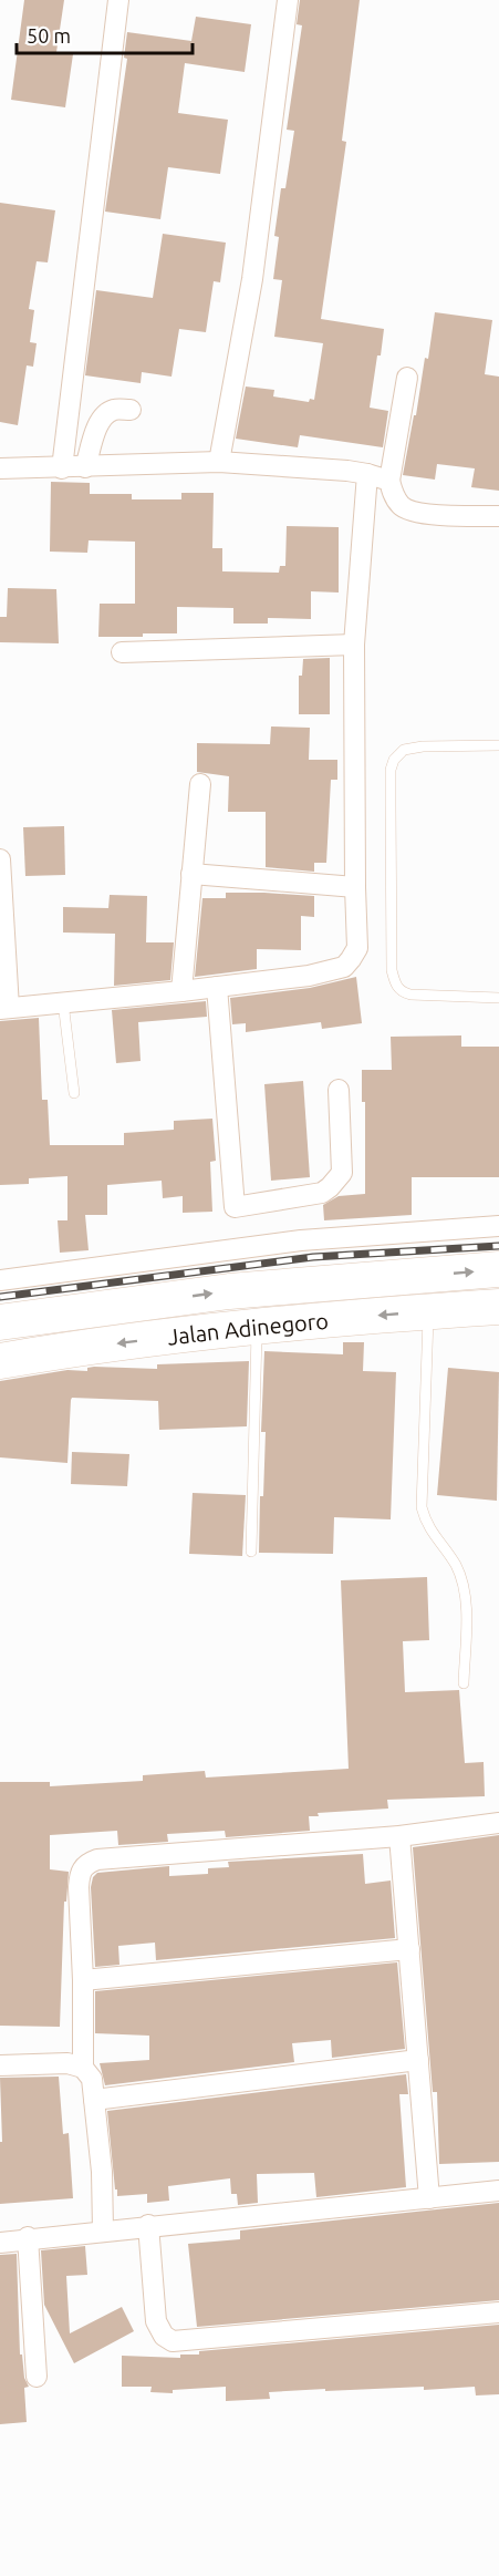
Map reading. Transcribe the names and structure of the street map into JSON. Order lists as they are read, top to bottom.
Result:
{
  "streets": {
    "highway": ["Jalan Adinegoro"]
  },
  "scale_bar": "50 m"
}
